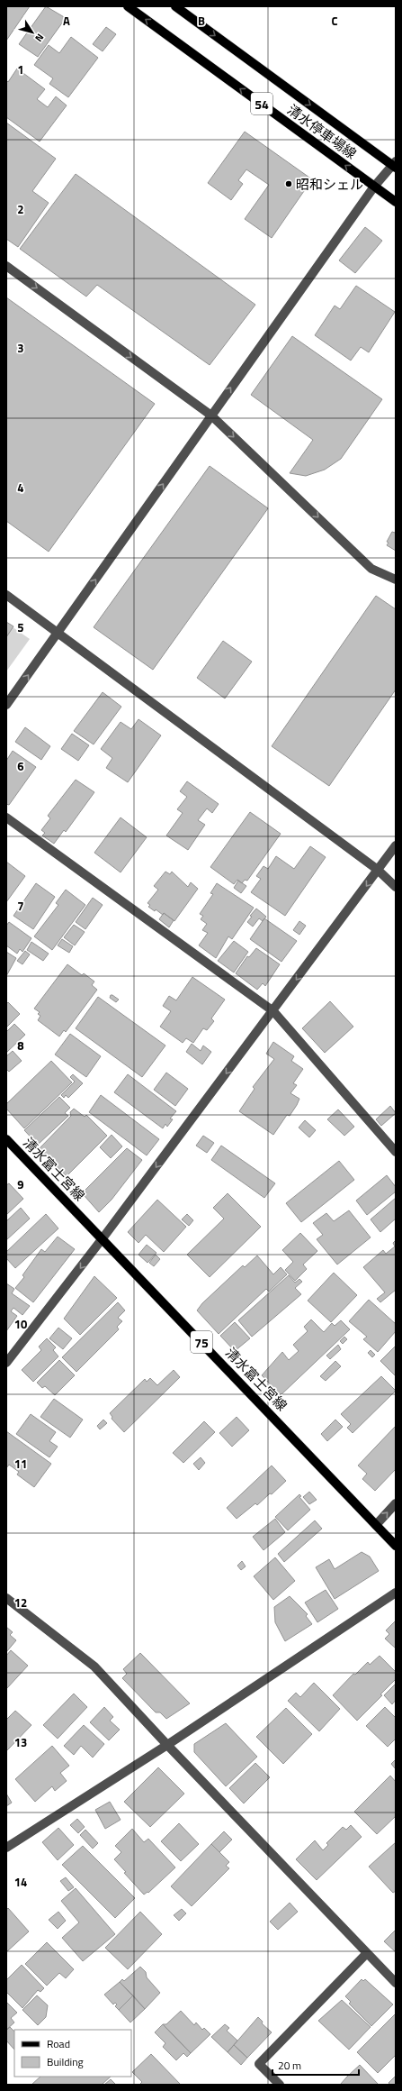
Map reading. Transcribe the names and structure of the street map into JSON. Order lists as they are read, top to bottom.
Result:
{
  "streets": {
    "main road": [
      "54",
      "清水停車場線",
      "清水富士宮線",
      "75"
    ]
  },
  "places": ["昭和シェル"],
  "legend": ["Road", "Building"],
  "scale_bar": "20 m",
  "north": "bottom right",
  "grid": {
    "columns": ["A", "B", "C"],
    "rows": [
      "1",
      "2",
      "3",
      "4",
      "5",
      "6",
      "7",
      "8",
      "9",
      "10",
      "11",
      "12",
      "13",
      "14"
    ]
  }
}
